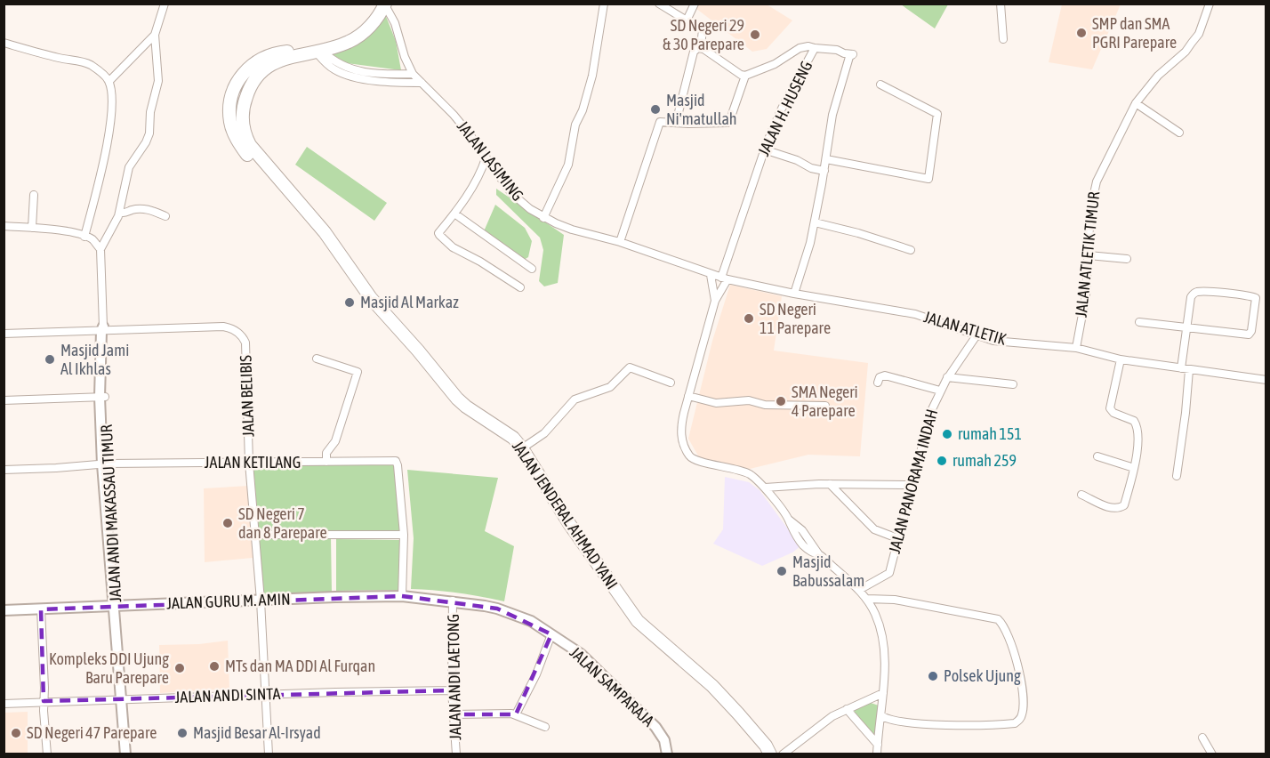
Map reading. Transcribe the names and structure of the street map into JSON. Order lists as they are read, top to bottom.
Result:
{
  "streets": {
    "highway": ["JALAN JENDERAL AHMAD YANI"],
    "main road": ["JALAN ANDI MAKASSAU TIMUR", "JALAN GURU M. AMIN", "JALAN SAMPARAJA"],
    "street": [
      "JALAN H. HUSENG",
      "JALAN LASIMING",
      "JALAN ATLETIK TIMUR",
      "JALAN ATLETIK",
      "JALAN BELIBIS",
      "JALAN KETILANG",
      "JALAN PANORAMA INDAH",
      "JALAN ANDI LAETONG",
      "JALAN ANDI SINTA"
    ]
  },
  "crossings": [
    ["JALAN H. HUSENG", "JALAN LASIMING"],
    ["JALAN H. HUSENG", "JALAN ATLETIK"],
    ["JALAN LASIMING", "JALAN ATLETIK"],
    ["JALAN LASIMING", "JALAN JENDERAL AHMAD YANI"],
    ["JALAN ATLETIK TIMUR", "JALAN ATLETIK"],
    ["JALAN ATLETIK", "JALAN PANORAMA INDAH"],
    ["JALAN BELIBIS", "JALAN KETILANG"],
    ["JALAN BELIBIS", "JALAN ANDI MAKASSAU TIMUR"],
    ["JALAN BELIBIS", "JALAN GURU M. AMIN"],
    ["JALAN BELIBIS", "JALAN ANDI SINTA"],
    ["JALAN KETILANG", "JALAN ANDI MAKASSAU TIMUR"],
    ["JALAN ANDI MAKASSAU TIMUR", "JALAN GURU M. AMIN"],
    ["JALAN ANDI MAKASSAU TIMUR", "JALAN ANDI SINTA"],
    ["JALAN GURU M. AMIN", "JALAN ANDI LAETONG"],
    ["JALAN GURU M. AMIN", "JALAN SAMPARAJA"],
    ["JALAN ANDI LAETONG", "JALAN SAMPARAJA"],
    ["JALAN ANDI LAETONG", "JALAN ANDI SINTA"]
  ],
  "places": [
    "SMP dan SMA PGRI Parepare",
    "SD Negeri 29 & 30 Parepare",
    "Masjid Ni'matullah",
    "Masjid Al Markaz",
    "SD Negeri 11 Parepare",
    "Masjid Jami Al Ikhlas",
    "SMA Negeri 4 Parepare",
    "rumah 151",
    "rumah 259",
    "SD Negeri 7 dan 8 Parepare",
    "Masjid Babussalam",
    "MTs dan MA DDI Al Furqan",
    "Kompleks DDI Ujung Baru Parepare",
    "Polsek Ujung",
    "SD Negeri 47 Parepare",
    "Masjid Besar Al-Irsyad"
  ]
}
